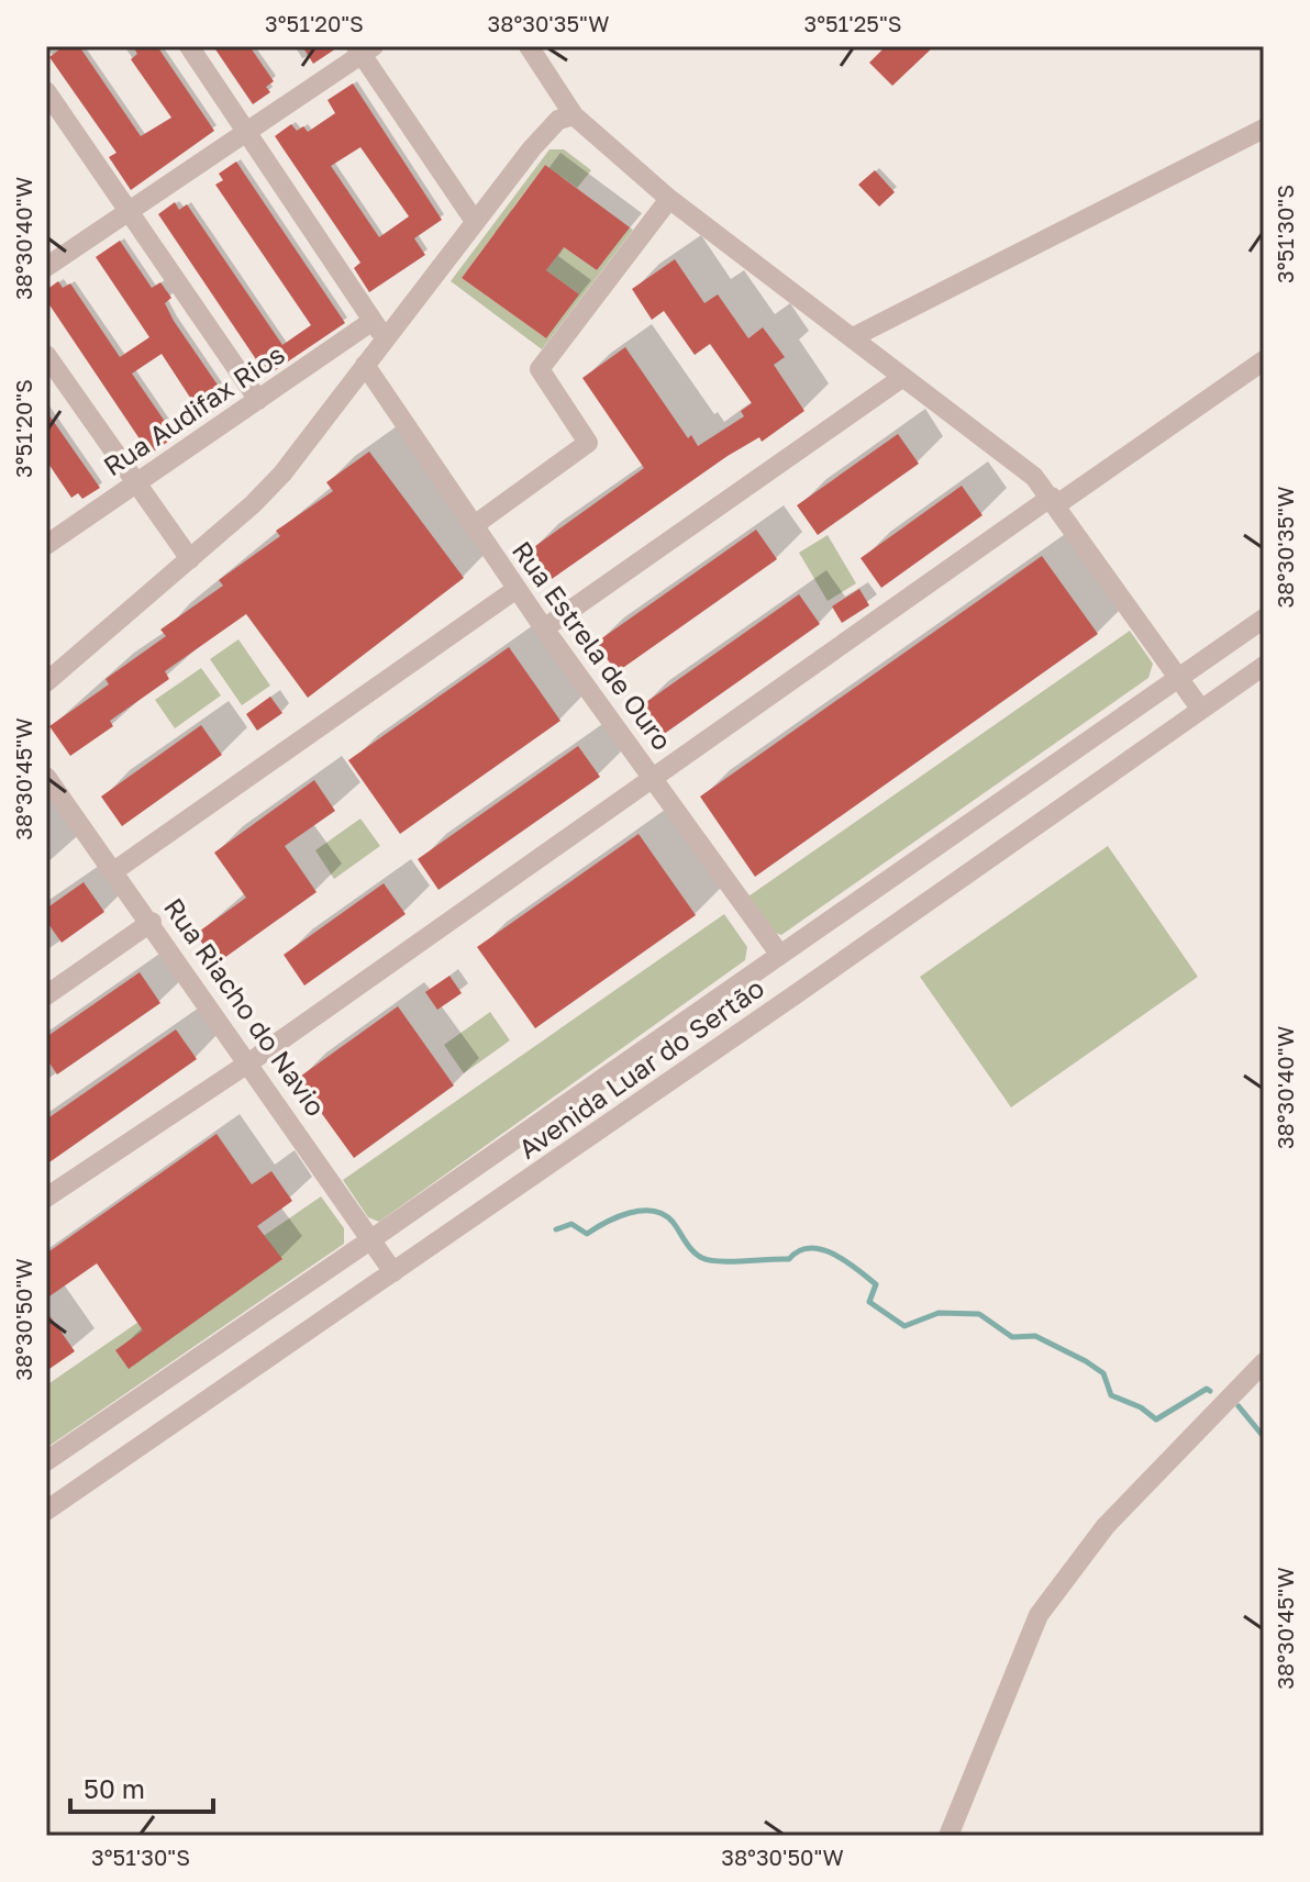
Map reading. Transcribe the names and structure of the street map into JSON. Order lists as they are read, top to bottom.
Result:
{
  "streets": {
    "street": [
      "Rua Audifax Rios",
      "Rua Estrela de Ouro",
      "Rua Riacho do Navio",
      "Avenida Luar do Sertão"
    ]
  },
  "crossings": [
    ["Rua Estrela de Ouro", "Avenida Luar do Sertão"],
    ["Rua Riacho do Navio", "Avenida Luar do Sertão"]
  ],
  "scale_bar": "50 m",
  "coordinates": [
    "3°51'20\"S",
    "38°30'35\"W",
    "3°51'25\"S",
    "3°51'30\"S",
    "38°30'40\"W",
    "38°30'45\"W",
    "38°30'50\"W"
  ]
}
